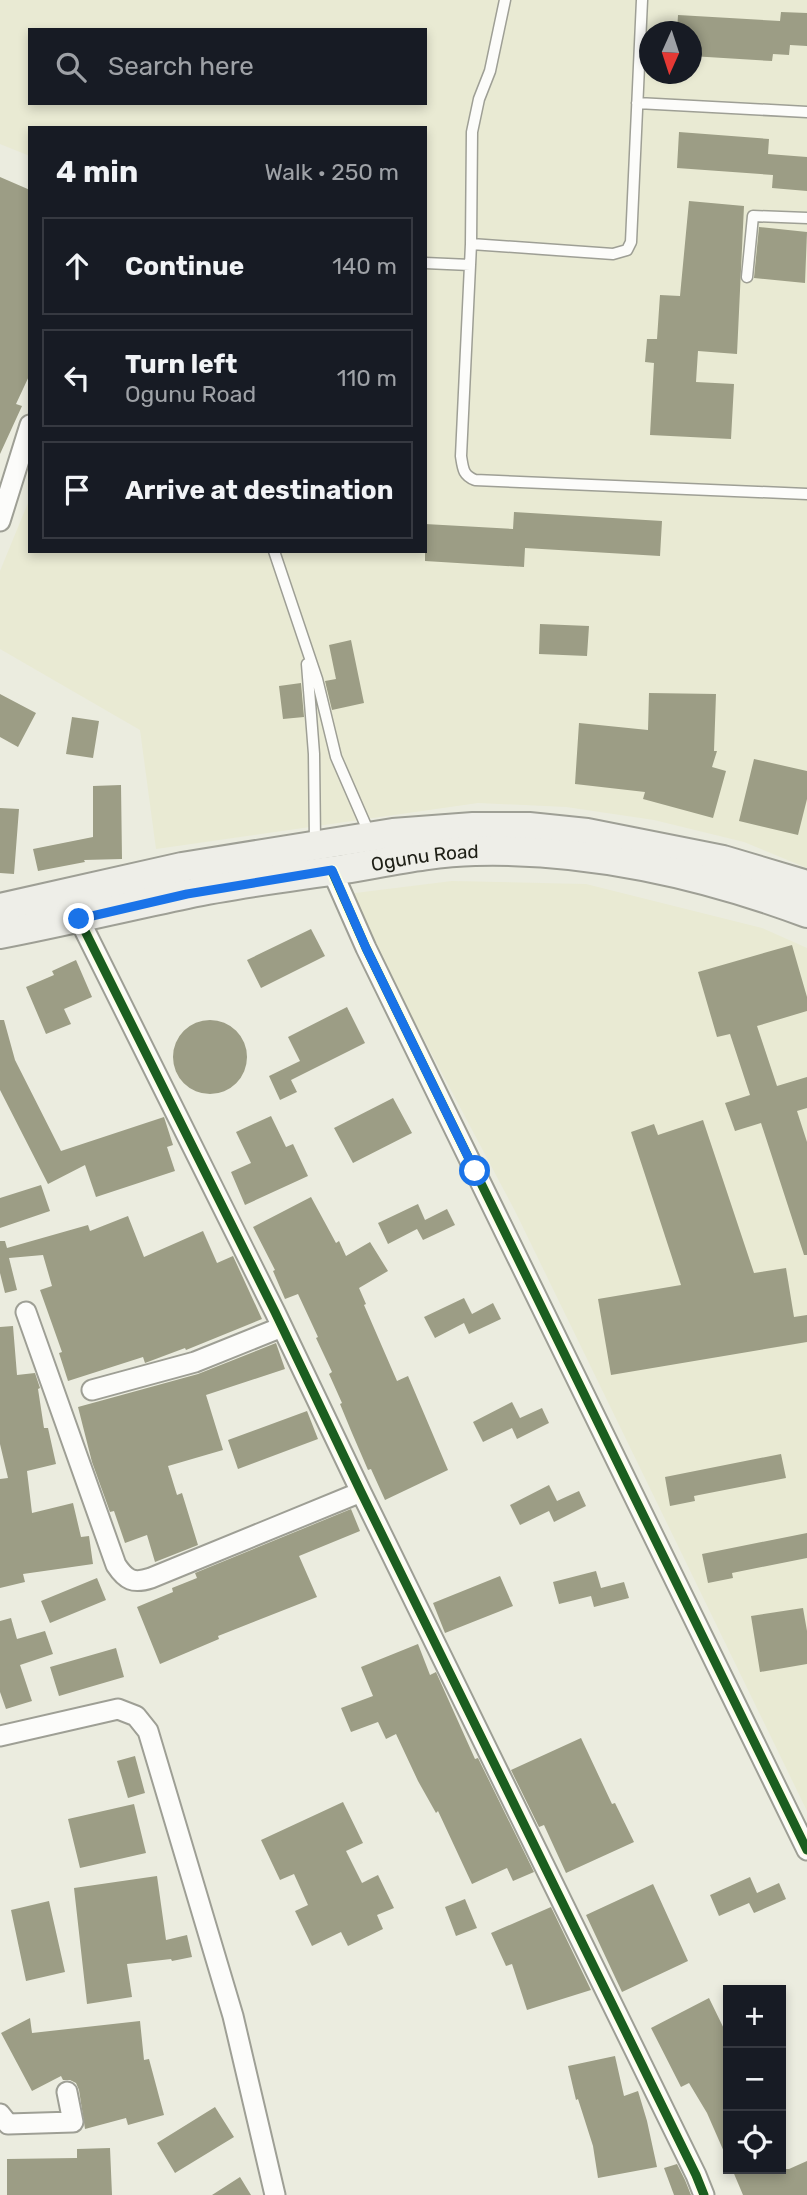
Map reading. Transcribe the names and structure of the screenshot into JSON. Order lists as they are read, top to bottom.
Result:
{
  "streets": {
    "main road": ["Ogunu Road"]
  },
  "north": "bottom",
  "page": {
    "search": "Search here",
    "heading": ["4 min", "Walk · 250 m"],
    "list": [
      ["Continue", "140 m"],
      ["Turn left", "Ogunu Road", "110 m"],
      "Arrive at destination"
    ],
    "map_buttons": ["+", "−"]
  }
}
